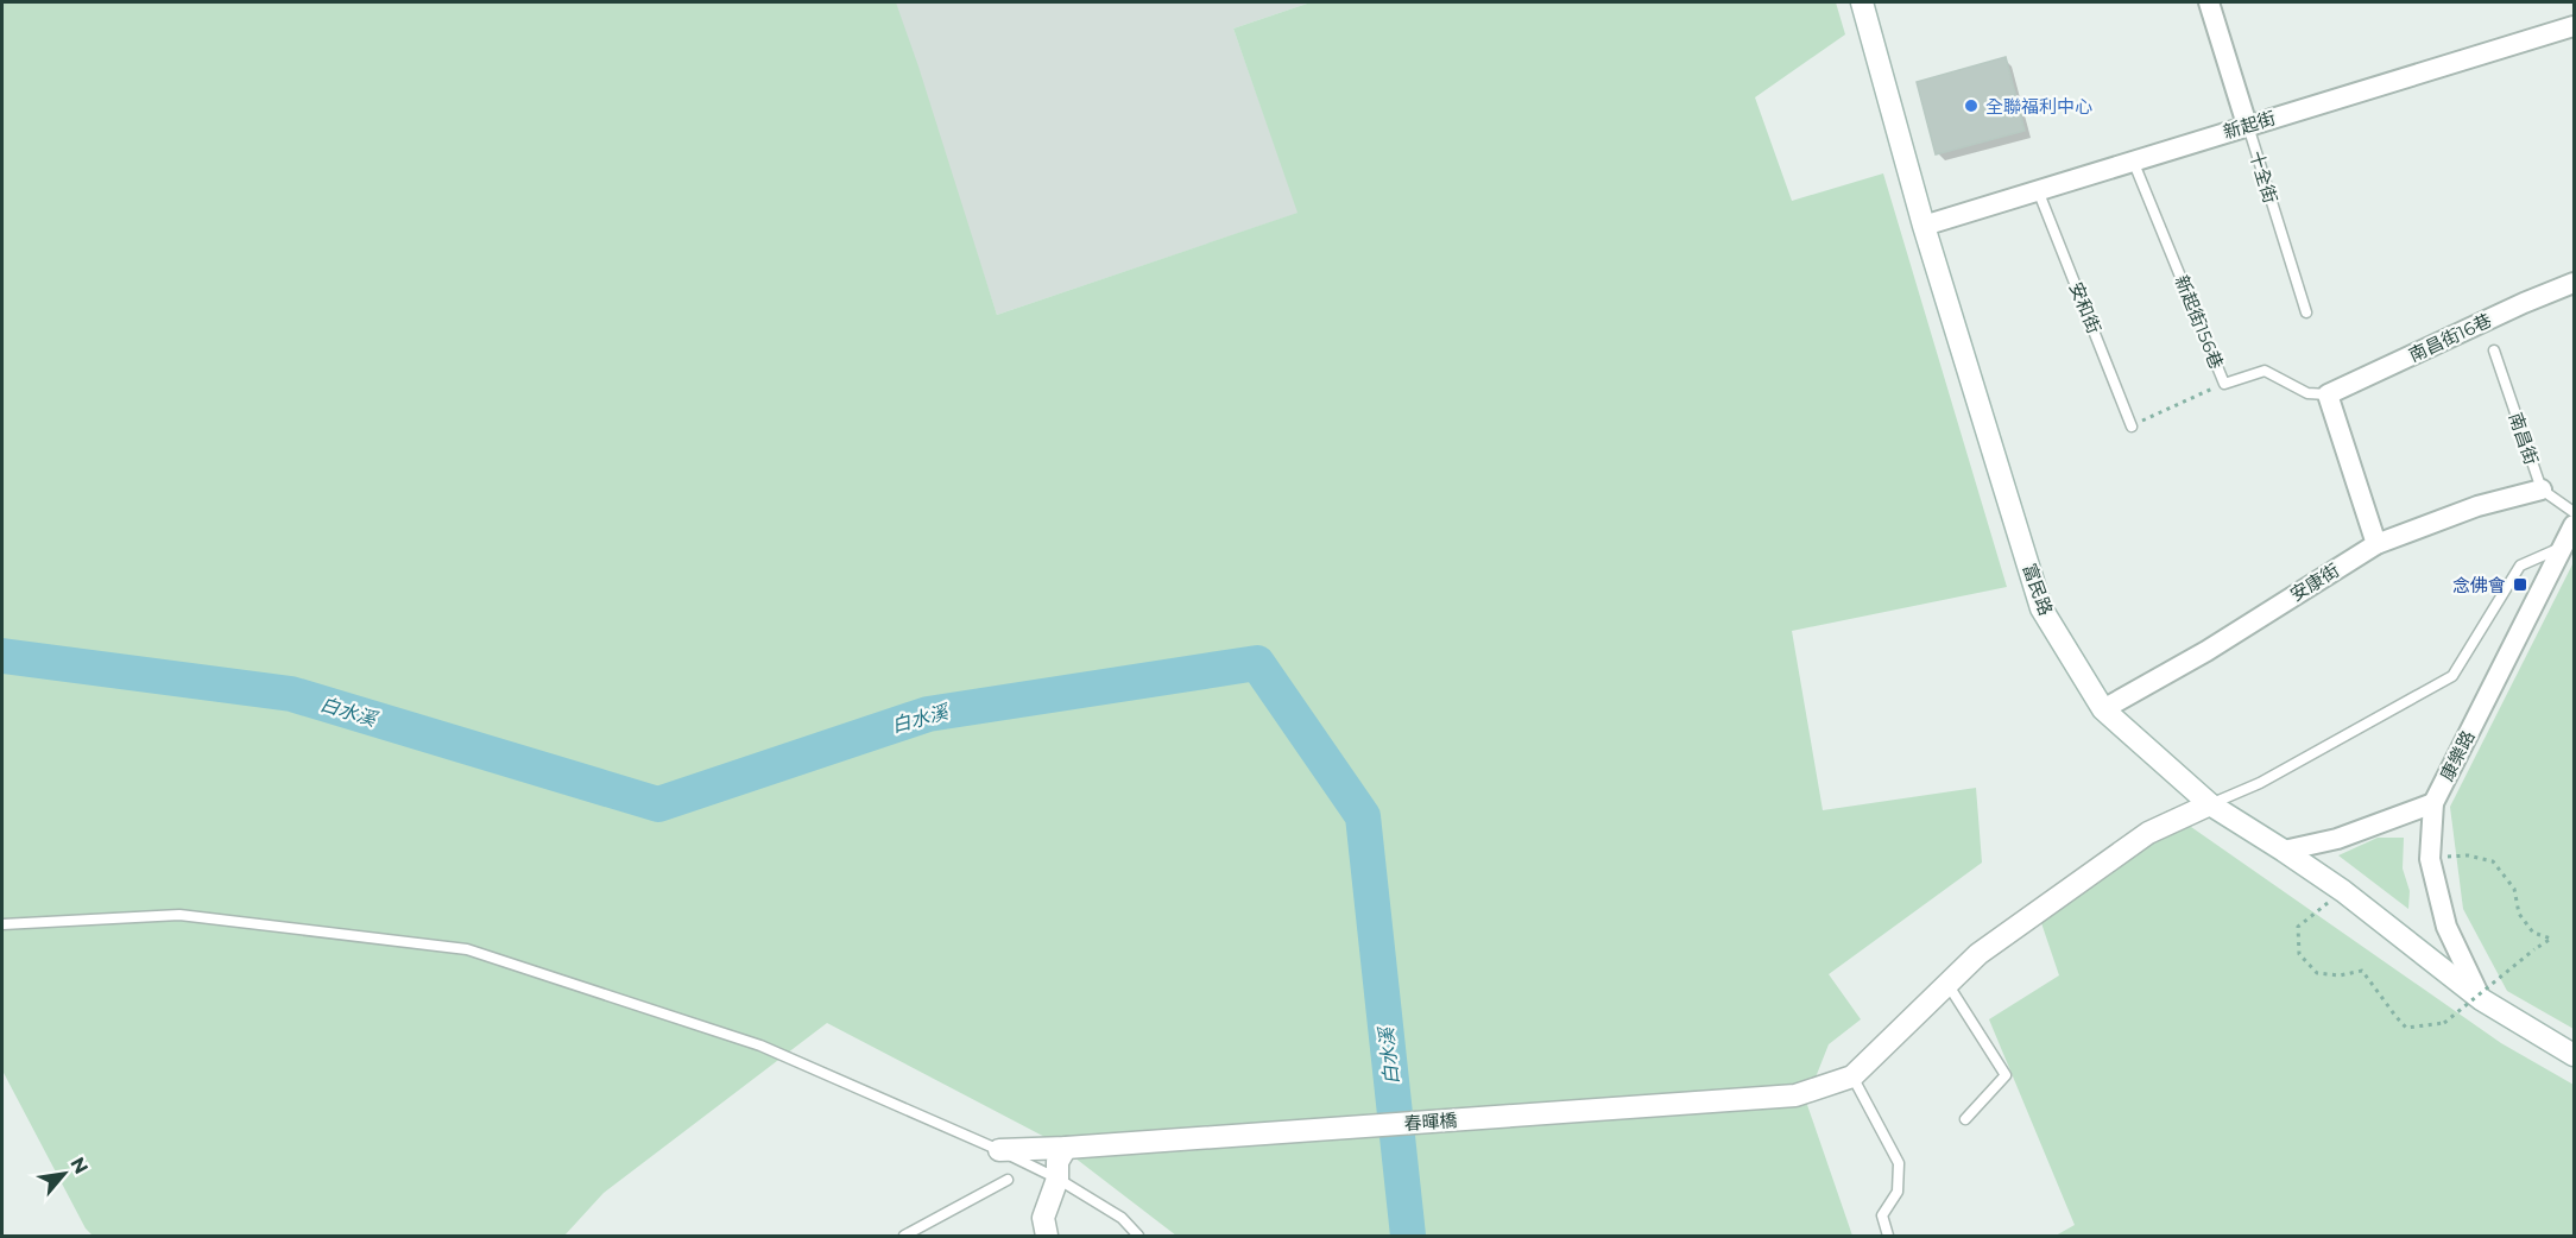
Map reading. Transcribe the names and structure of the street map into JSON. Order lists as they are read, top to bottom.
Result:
{
  "streets": {
    "street": [
      "新起街",
      "十全街",
      "南昌街16巷",
      "安康街",
      "富民路",
      "康樂路",
      "春暉橋"
    ],
    "lane": ["安和街", "新起街156巷", "南昌街"]
  },
  "crossings": [
    ["新起街", "十全街"],
    ["新起街", "安和街"],
    ["新起街", "新起街156巷"],
    ["新起街", "富民路"],
    ["新起街156巷", "南昌街16巷"],
    ["南昌街", "安康街"],
    ["安康街", "富民路"],
    ["富民路", "康樂路"]
  ],
  "water": ["白水溪"],
  "places": {
    "other": ["全聯福利中心"],
    "transit": ["念佛會"]
  },
  "north": "top right"
}
